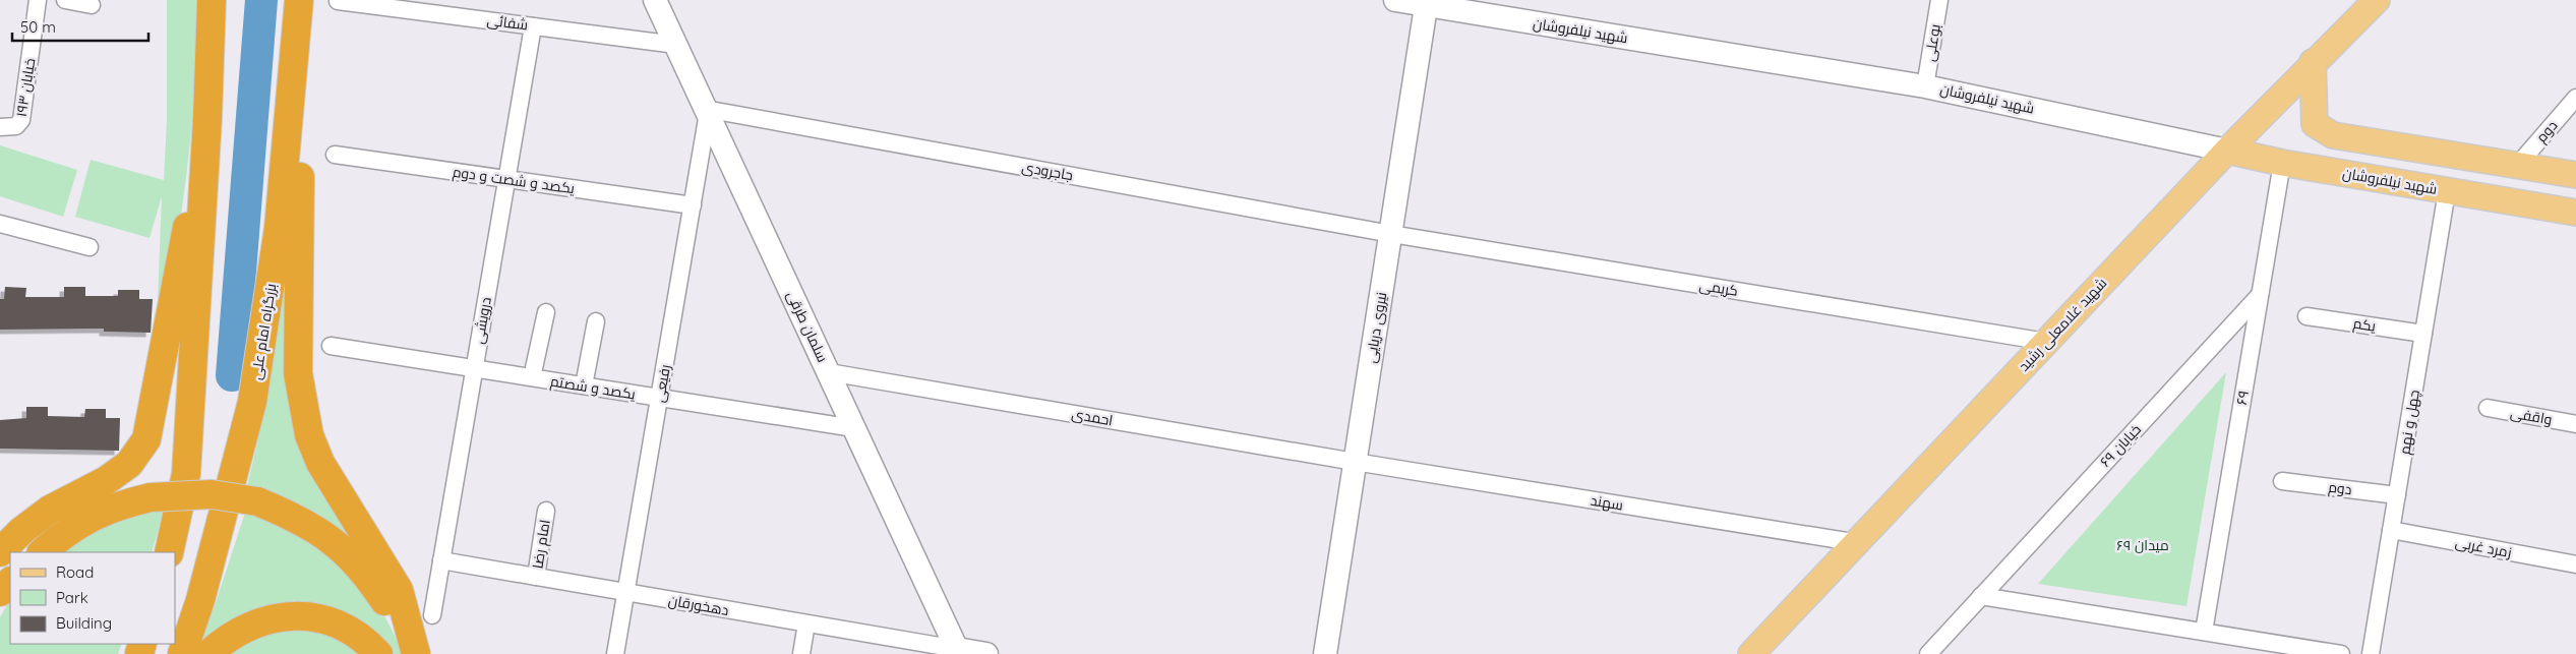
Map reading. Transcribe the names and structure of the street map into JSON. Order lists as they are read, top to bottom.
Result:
{
  "streets": {
    "highway": ["بزرگراه امام علی"],
    "main road": [
      "شهید نیلفروشان",
      "شهید غلامعلی رشید",
      "سلمان طرقی",
      "نیروی دریایی"
    ],
    "street": [
      "شفائی",
      "بوعلی",
      "خیابان ۱۹۳",
      "دوم",
      "جاجرودی",
      "یکصد و شصت و دوم",
      "کریمی",
      "درویشی",
      "یکم",
      "رفیعی",
      "یکصد و شصتم",
      "۶۹",
      "واقفی",
      "احمدی",
      "چهل و نهم",
      "خیابان ۶۹",
      "سهند",
      "امام رضا",
      "زمرد غربی",
      "دهخورقان"
    ]
  },
  "crossings": [
    ["شفائی", "درویشی"],
    ["شفائی", "سلمان طرقی"],
    ["شهید نیلفروشان", "بوعلی"],
    ["شهید نیلفروشان", "شهید غلامعلی رشید"],
    ["شهید نیلفروشان", "نیروی دریایی"],
    ["شهید نیلفروشان", "۶۹"],
    ["شهید نیلفروشان", "چهل و نهم"],
    ["دوم", "چهل و نهم"],
    ["جاجرودی", "کریمی"],
    ["جاجرودی", "سلمان طرقی"],
    ["جاجرودی", "نیروی دریایی"],
    ["جاجرودی", "رفیعی"],
    ["یکصد و شصت و دوم", "درویشی"],
    ["یکصد و شصت و دوم", "رفیعی"],
    ["کریمی", "شهید غلامعلی رشید"],
    ["کریمی", "نیروی دریایی"],
    ["درویشی", "یکصد و شصتم"],
    ["درویشی", "دهخورقان"],
    ["شهید غلامعلی رشید", "سهند"],
    ["یکم", "چهل و نهم"],
    ["سلمان طرقی", "رفیعی"],
    ["سلمان طرقی", "یکصد و شصتم"],
    ["سلمان طرقی", "احمدی"],
    ["سلمان طرقی", "دهخورقان"],
    ["نیروی دریایی", "احمدی"],
    ["نیروی دریایی", "سهند"],
    ["رفیعی", "یکصد و شصتم"],
    ["رفیعی", "دهخورقان"],
    ["۶۹", "خیابان ۶۹"],
    ["احمدی", "سهند"],
    ["چهل و نهم", "زمرد غربی"],
    ["امام رضا", "دهخورقان"]
  ],
  "parks": ["میدان ۶۹"],
  "legend": ["Road", "Park", "Building"],
  "scale_bar": "50 m"
}
